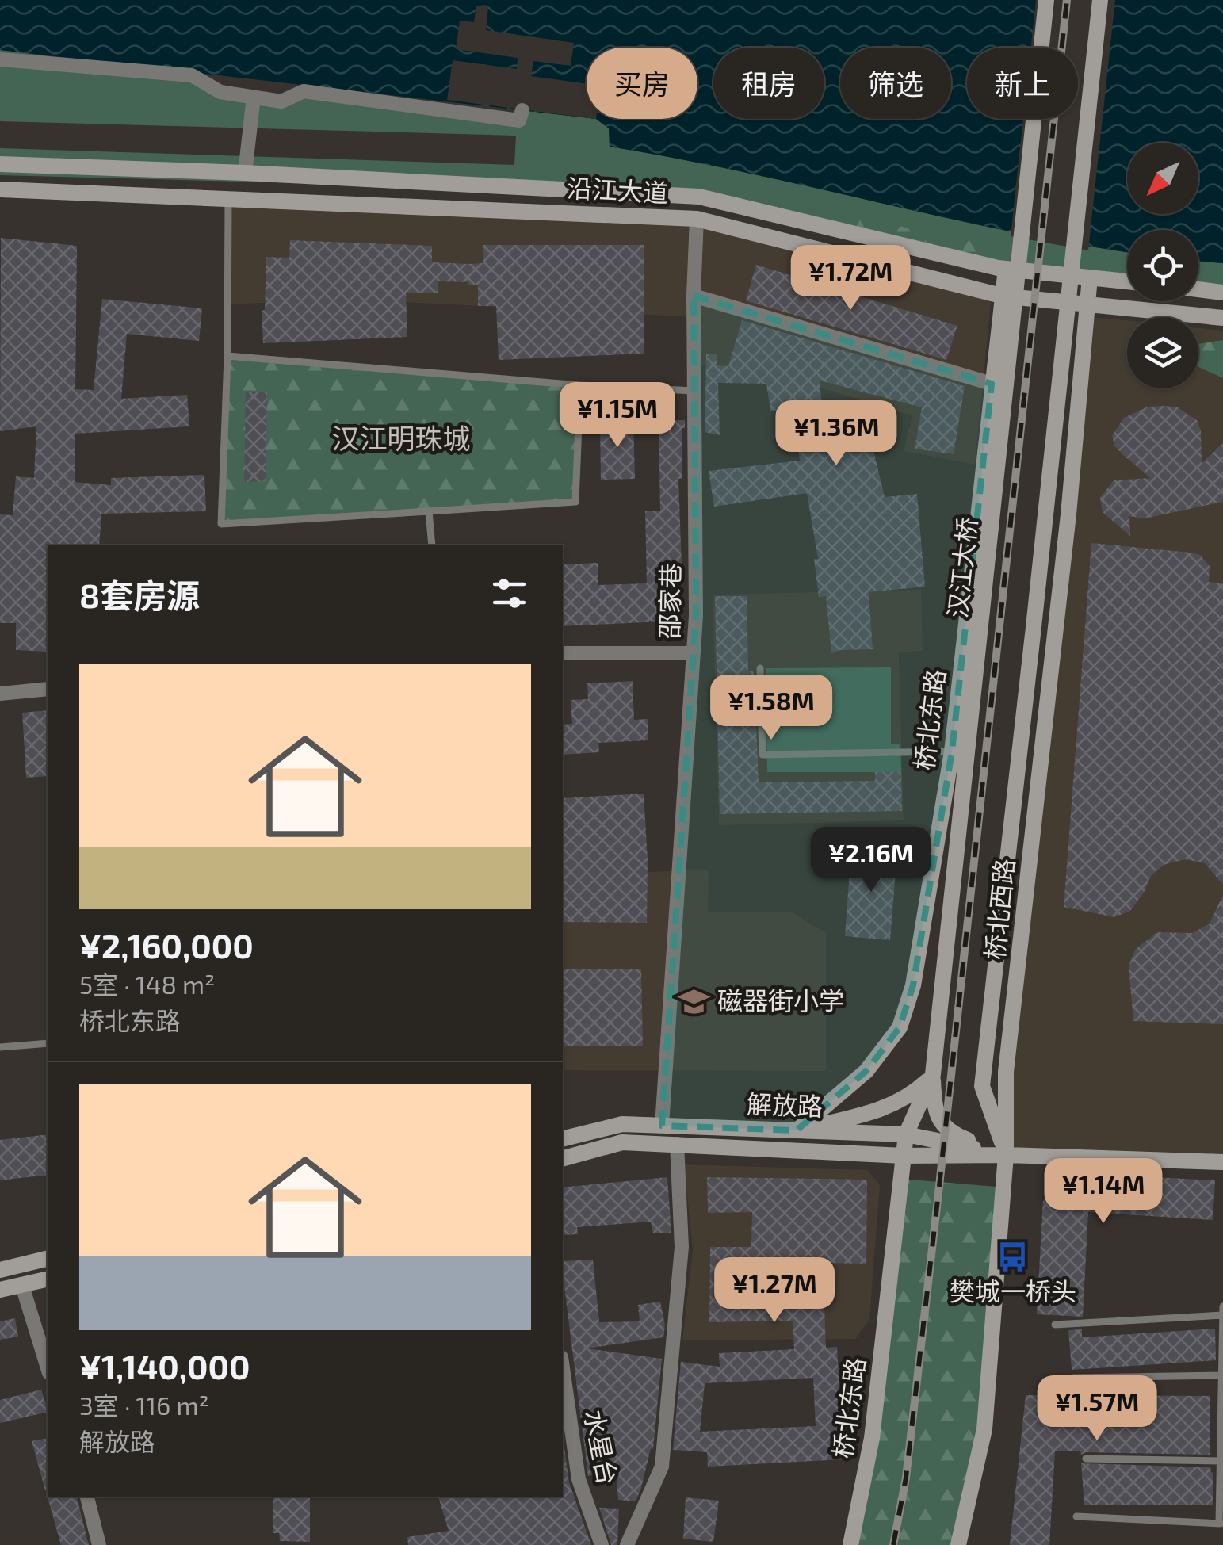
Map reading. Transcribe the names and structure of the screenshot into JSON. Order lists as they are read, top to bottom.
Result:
{
  "streets": {
    "main road": [
      "沿江大道",
      "汉江大桥",
      "桥北东路",
      "桥北西路",
      "解放路"
    ],
    "street": ["邵家巷", "水星台"]
  },
  "crossings": [
    ["沿江大道", "邵家巷"],
    ["沿江大道", "桥北东路"],
    ["沿江大道", "桥北西路"],
    ["汉江大桥", "桥北东路"],
    ["汉江大桥", "解放路"],
    ["邵家巷", "解放路"],
    ["桥北东路", "解放路"],
    ["桥北西路", "解放路"]
  ],
  "districts": ["汉江明珠城"],
  "places": {
    "school or university": ["磁器街小学"],
    "bus stop": ["樊城一桥头"]
  },
  "north": "bottom left",
  "page": {
    "chip": [
      "买房",
      "租房",
      "筛选",
      "新上"
    ],
    "price": [
      "¥1.72M",
      "¥1.15M",
      "¥1.36M",
      "¥1.58M",
      "¥2.16M",
      "¥1.14M",
      "¥1.27M",
      "¥1.57M"
    ],
    "heading": "8套房源",
    "list": [
      {
        "name": "¥2,160,000",
        "note": "5室 · 148 m² · 桥北东路"
      },
      {
        "name": "¥1,140,000",
        "note": "3室 · 116 m² · 解放路"
      }
    ]
  }
}
